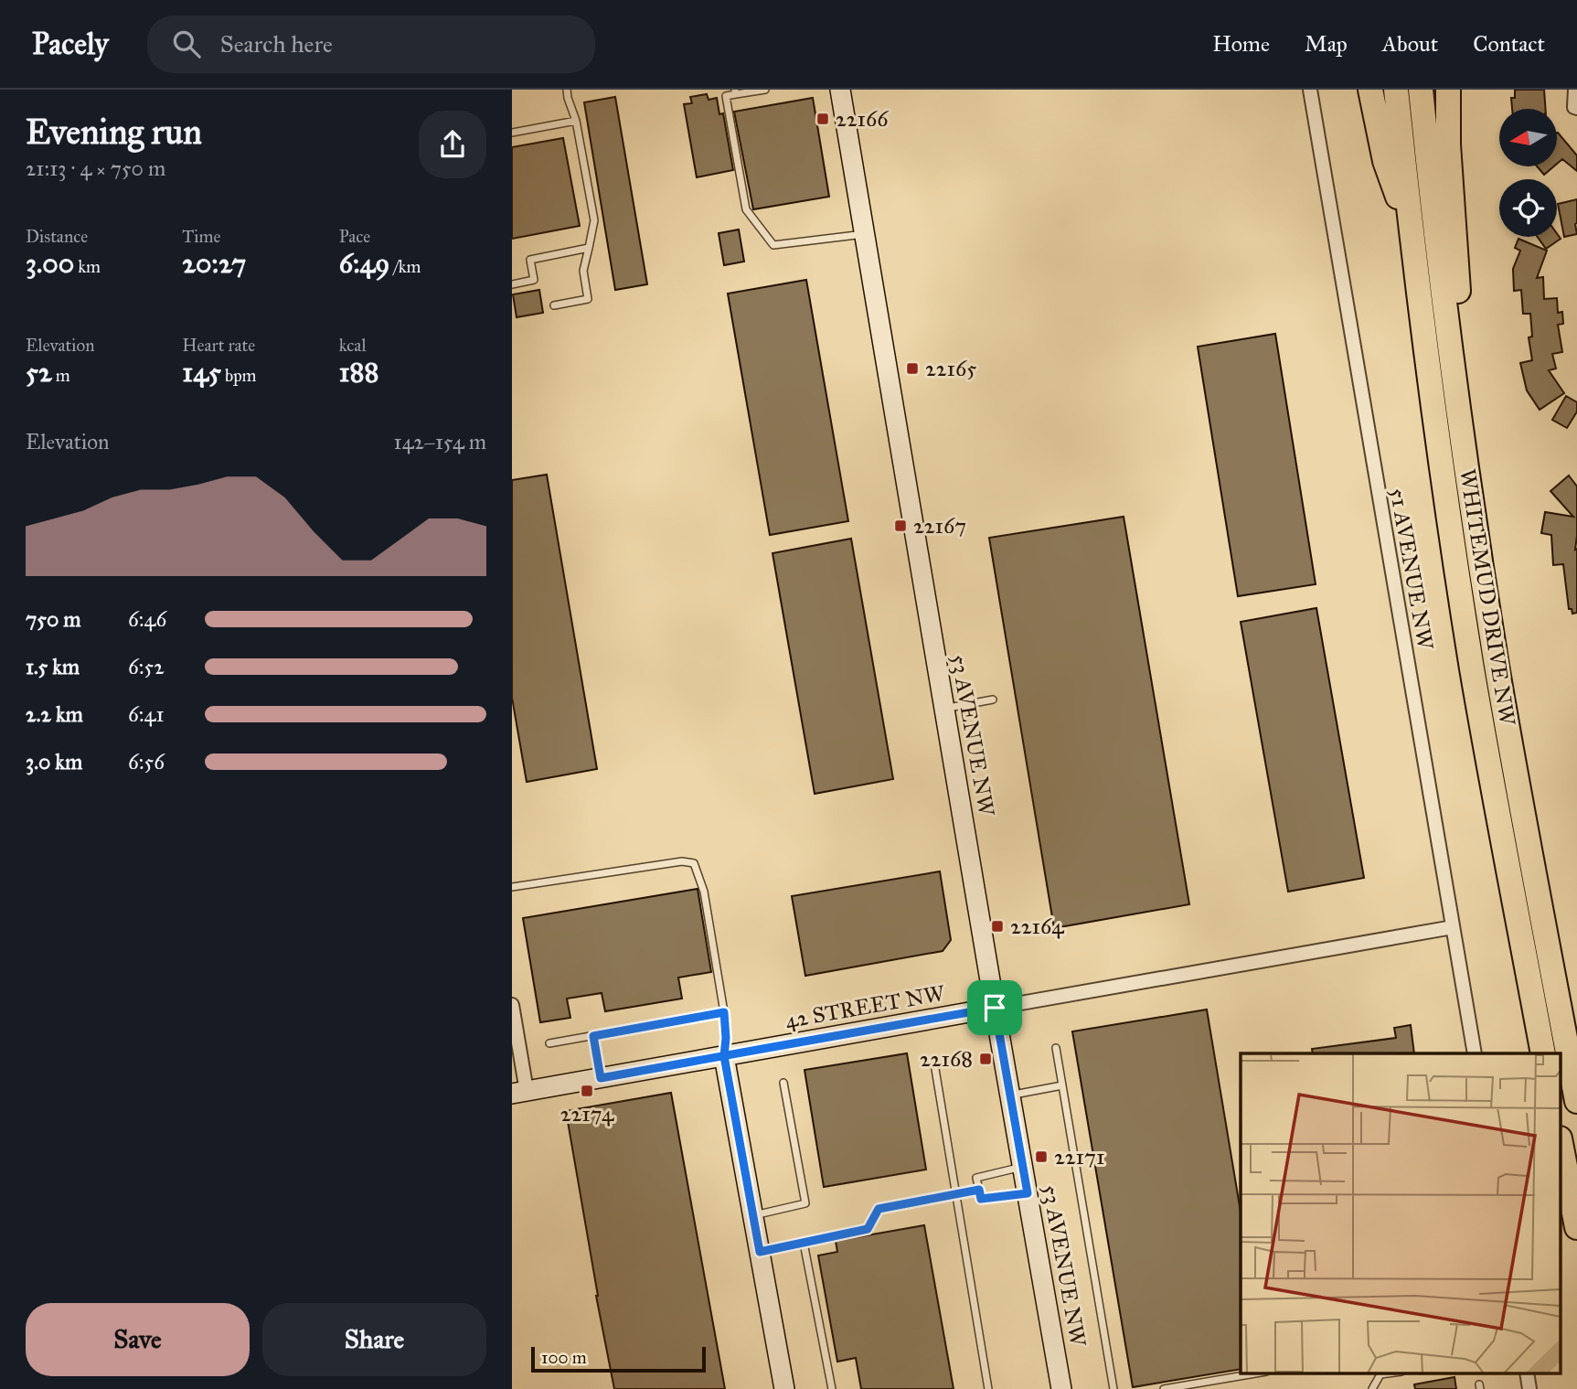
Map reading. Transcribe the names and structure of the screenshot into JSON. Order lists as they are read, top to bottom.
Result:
{
  "streets": {
    "highway": ["WHITEMUD DRIVE NW"],
    "street": ["51 AVENUE NW", "53 AVENUE NW", "42 STREET NW"]
  },
  "crossings": [
    ["51 AVENUE NW", "42 STREET NW"],
    ["53 AVENUE NW", "42 STREET NW"]
  ],
  "places": {
    "transit": [
      "22166",
      "22165",
      "22167",
      "22164",
      "22168",
      "22174",
      "22171"
    ]
  },
  "scale_bar": "100 m",
  "north": "left",
  "page": {
    "header": "Pacely",
    "search": "Search here",
    "nav": [
      "Home",
      "Map",
      "About",
      "Contact"
    ],
    "heading": ["Evening run", "21:13 · 4 × 750 m"],
    "stats": [
      ["Distance", "3.00 km"],
      ["Time", "20:27"],
      ["Pace", "6:49 /km"],
      ["Elevation", "52 m"],
      ["Heart rate", "145 bpm"],
      ["kcal", "188"]
    ],
    "chart": ["Elevation", "142–154 m"],
    "list": [
      {
        "name": "750 m",
        "note": "6:46"
      },
      {
        "name": "1.5 km",
        "note": "6:52"
      },
      {
        "name": "2.2 km",
        "note": "6:41"
      },
      {
        "name": "3.0 km",
        "note": "6:56"
      }
    ],
    "buttons": ["Save", "Share"],
    "scale": "100 m"
  }
}
